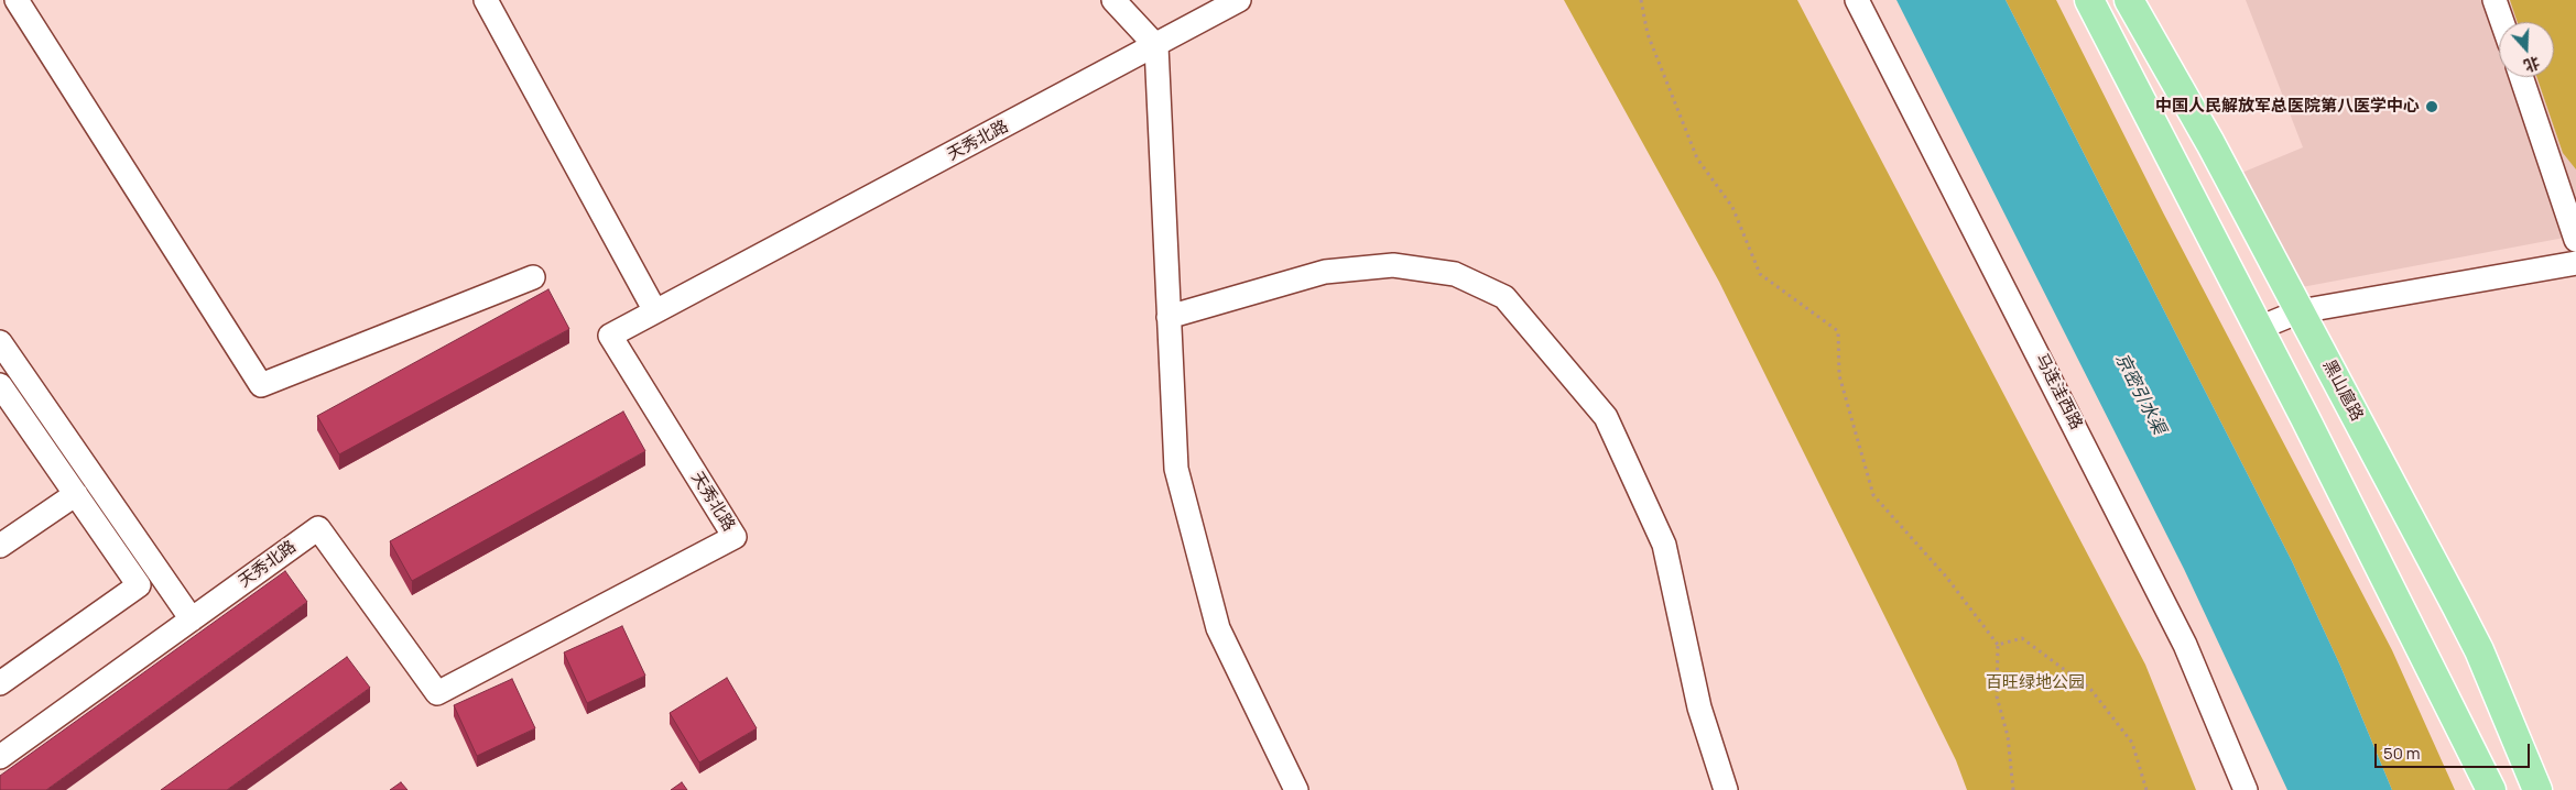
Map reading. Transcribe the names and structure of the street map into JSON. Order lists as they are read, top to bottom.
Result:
{
  "streets": {
    "main road": ["黑山扈路"],
    "street": ["天秀北路", "马连洼西路"]
  },
  "water": ["京密引水渠"],
  "parks": ["百旺绿地公园"],
  "places": ["中国人民解放军总医院第八医学中心"],
  "scale_bar": "50 m",
  "north": "bottom"
}
